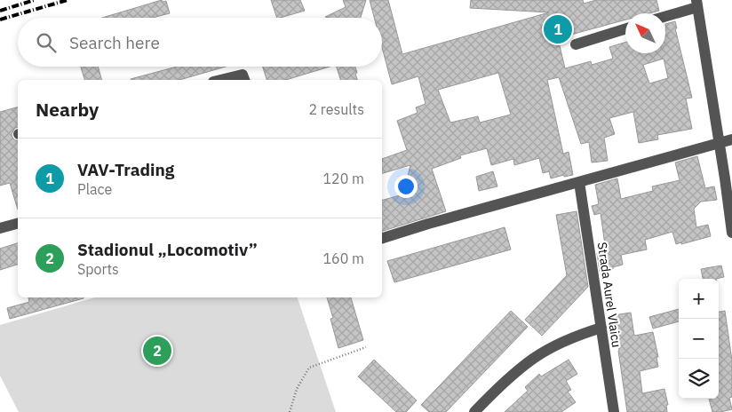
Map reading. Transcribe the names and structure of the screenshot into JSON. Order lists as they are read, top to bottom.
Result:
{
  "streets": {
    "street": ["Strada Aurel Vlaicu"]
  },
  "north": "top left",
  "page": {
    "pins": ["1", "2"],
    "search": "Search here",
    "heading": ["Nearby", "2 results"],
    "list": [
      {
        "mark": "1",
        "name": "VAV-Trading",
        "note": "Place",
        "value": "120 m"
      },
      {
        "mark": "2",
        "name": "Stadionul „Locomotiv”",
        "note": "Sports",
        "value": "160 m"
      }
    ],
    "map_buttons": ["+", "−"]
  }
}
